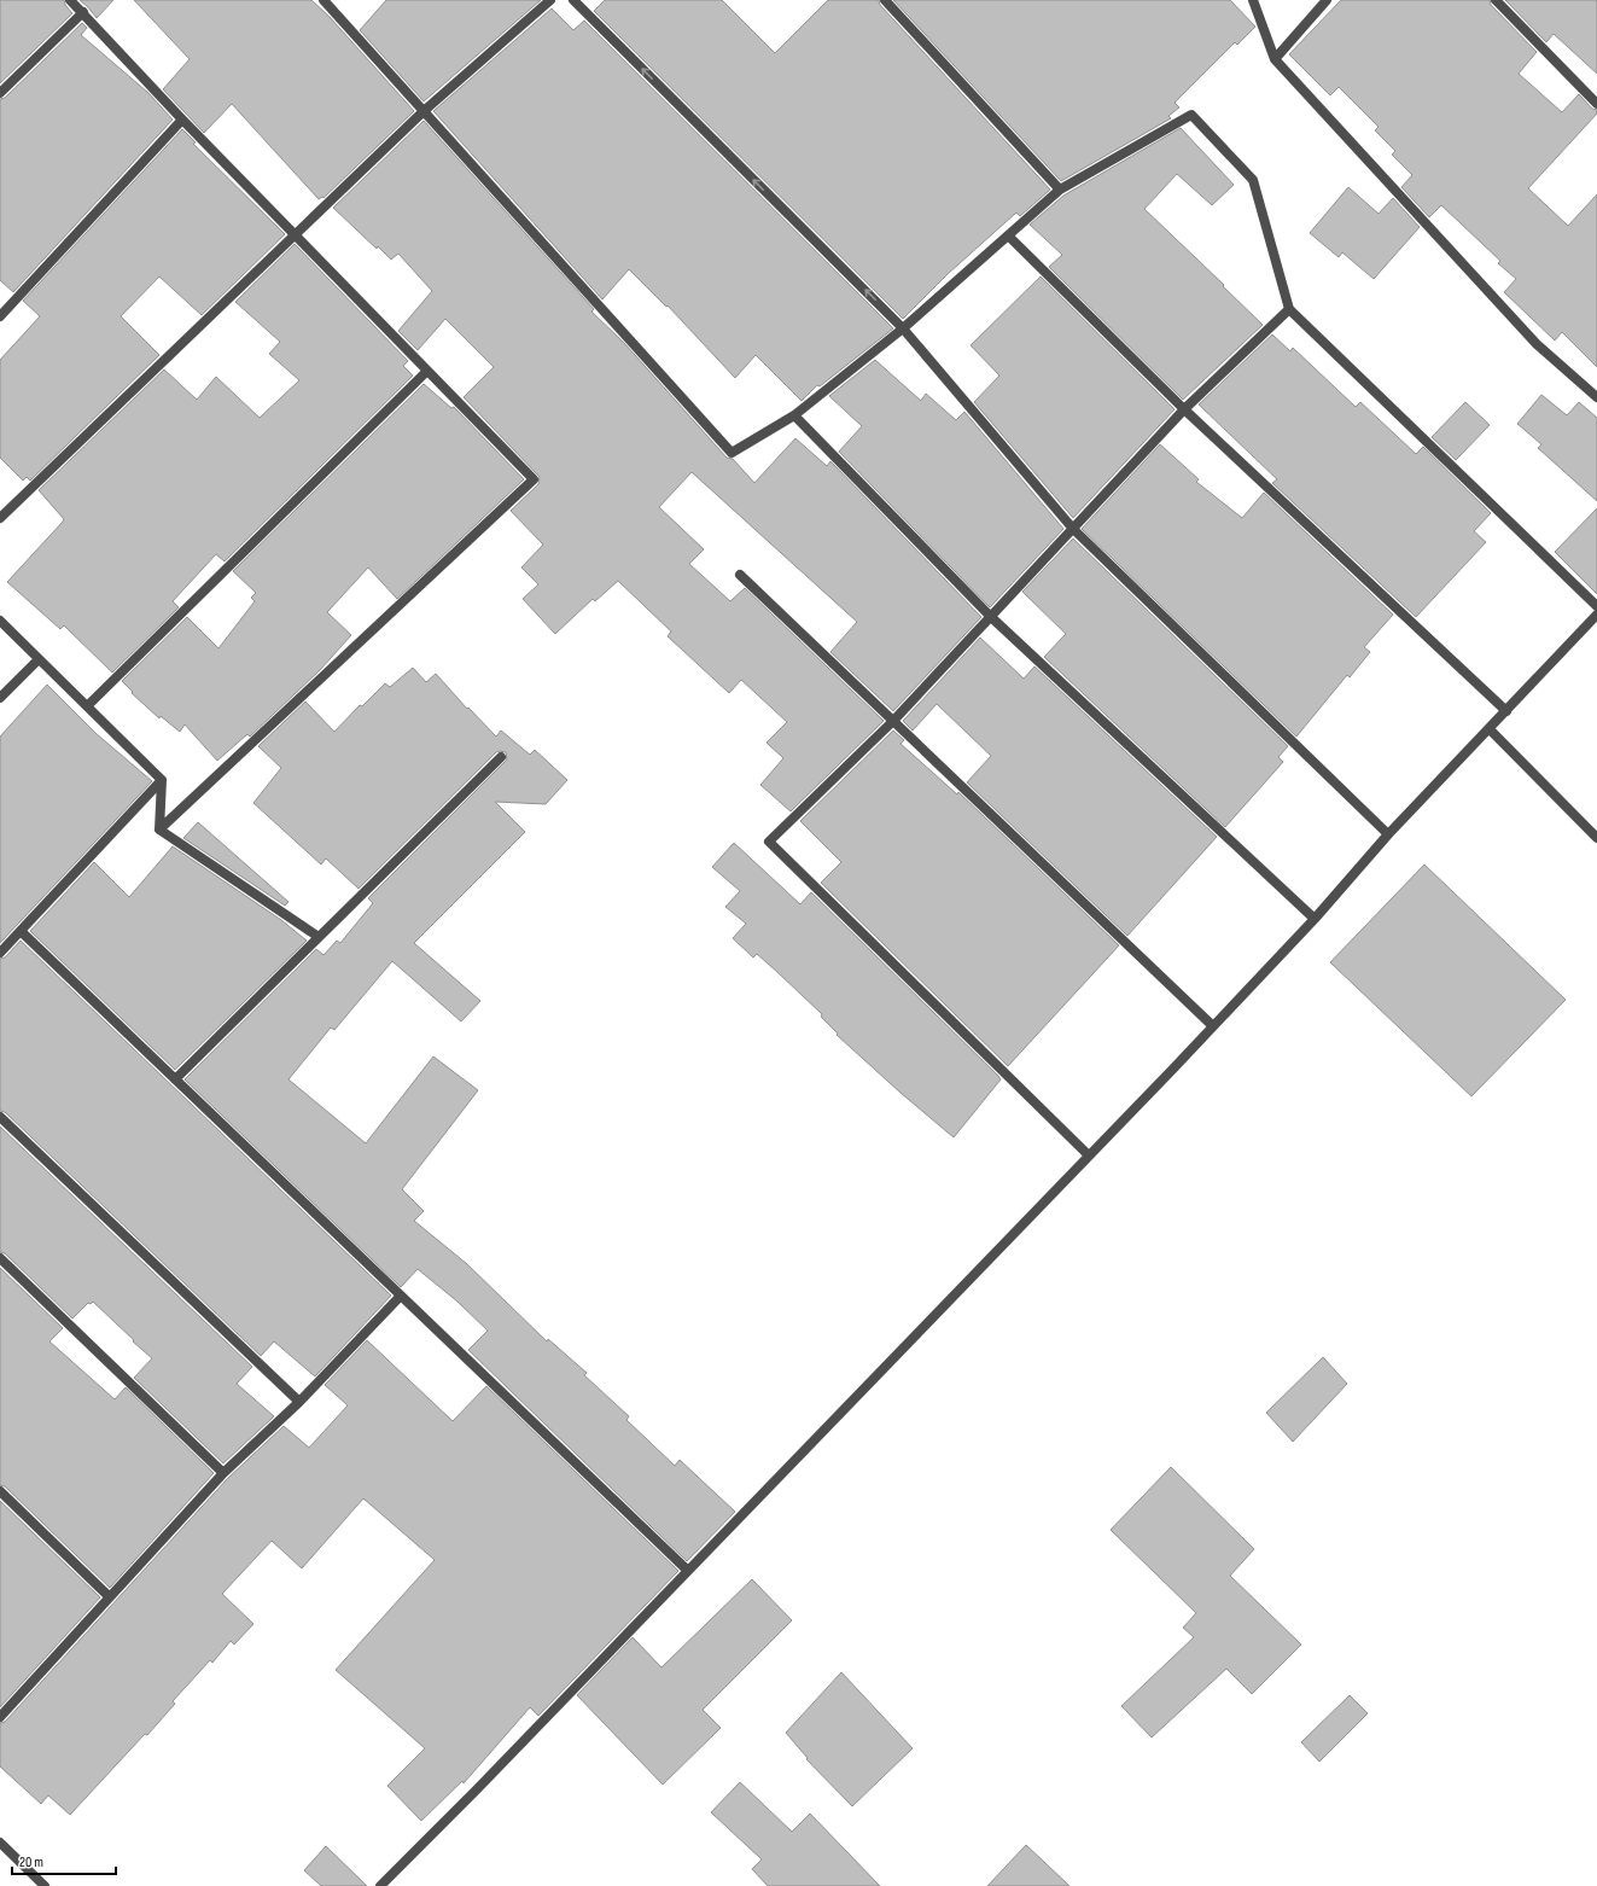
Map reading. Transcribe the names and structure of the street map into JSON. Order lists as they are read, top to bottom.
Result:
{
  "scale_bar": "20 m"
}
